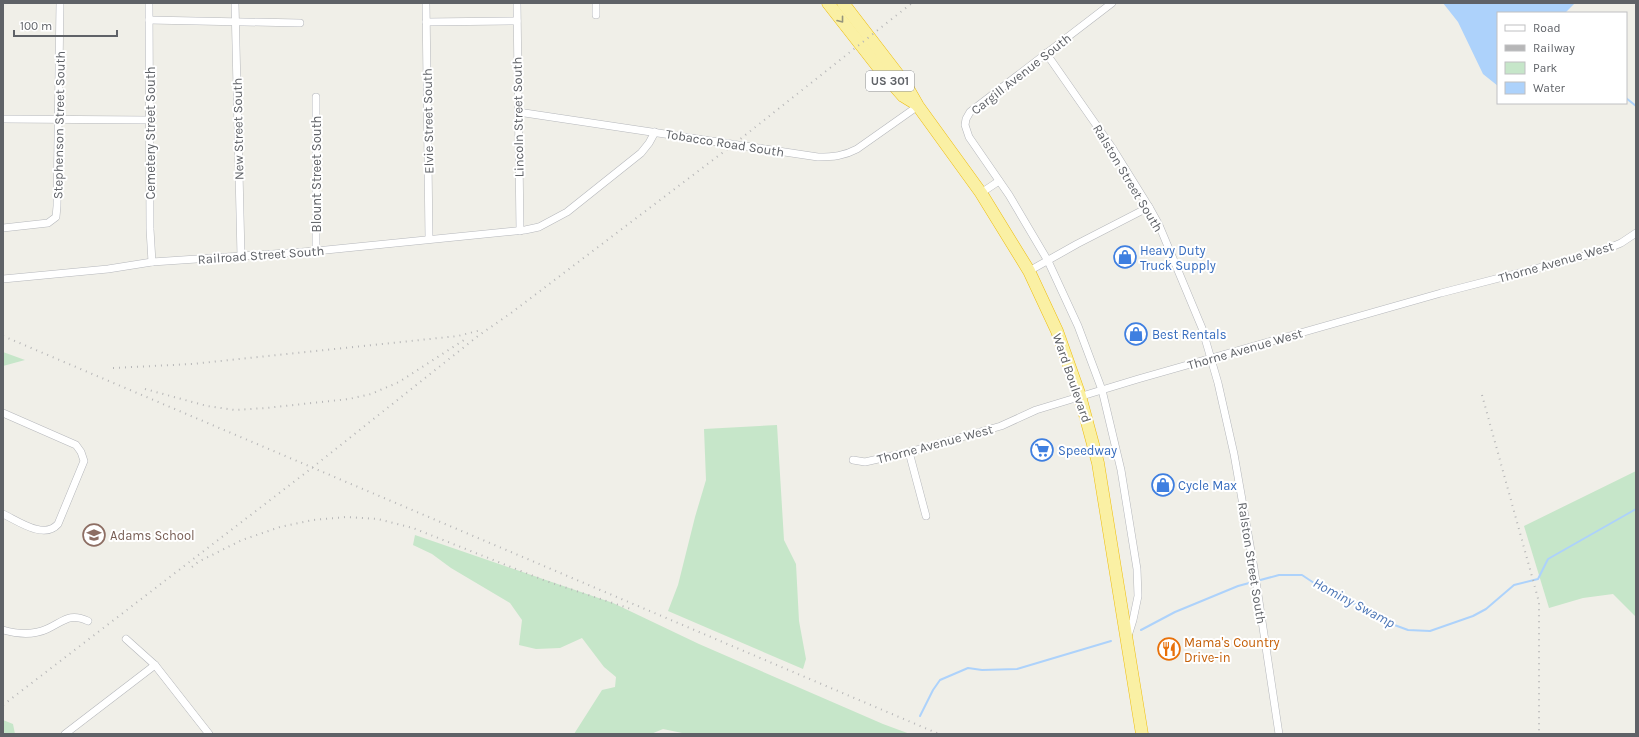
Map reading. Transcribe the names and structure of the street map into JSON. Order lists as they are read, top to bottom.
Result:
{
  "streets": {
    "highway": ["US 301", "Ward Boulevard"],
    "street": [
      "Cargill Avenue South",
      "Lincoln Street South",
      "Elvie Street South",
      "Stephenson Street South",
      "New Street South",
      "Cemetery Street South",
      "Tobacco Road South",
      "Blount Street South",
      "Ralston Street South",
      "Railroad Street South",
      "Thorne Avenue West"
    ]
  },
  "crossings": [
    ["Cargill Avenue South", "Ralston Street South"],
    ["Lincoln Street South", "Tobacco Road South"],
    ["Lincoln Street South", "Railroad Street South"],
    ["Elvie Street South", "Railroad Street South"],
    ["New Street South", "Railroad Street South"],
    ["Cemetery Street South", "Railroad Street South"],
    ["Tobacco Road South", "Railroad Street South"],
    ["Tobacco Road South", "Ward Boulevard"],
    ["Blount Street South", "Railroad Street South"],
    ["Ralston Street South", "Thorne Avenue West"],
    ["Thorne Avenue West", "Ward Boulevard"]
  ],
  "water": ["Hominy Swamp"],
  "places": {
    "shop": ["Heavy Duty Truck Supply", "Best Rentals", "Cycle Max"],
    "supermarket": ["Speedway"],
    "school or university": ["Adams School"],
    "restaurant": ["Mama's Country Drive-in"]
  },
  "legend": [
    "Road",
    "Railway",
    "Park",
    "Water"
  ],
  "scale_bar": "100 m"
}
